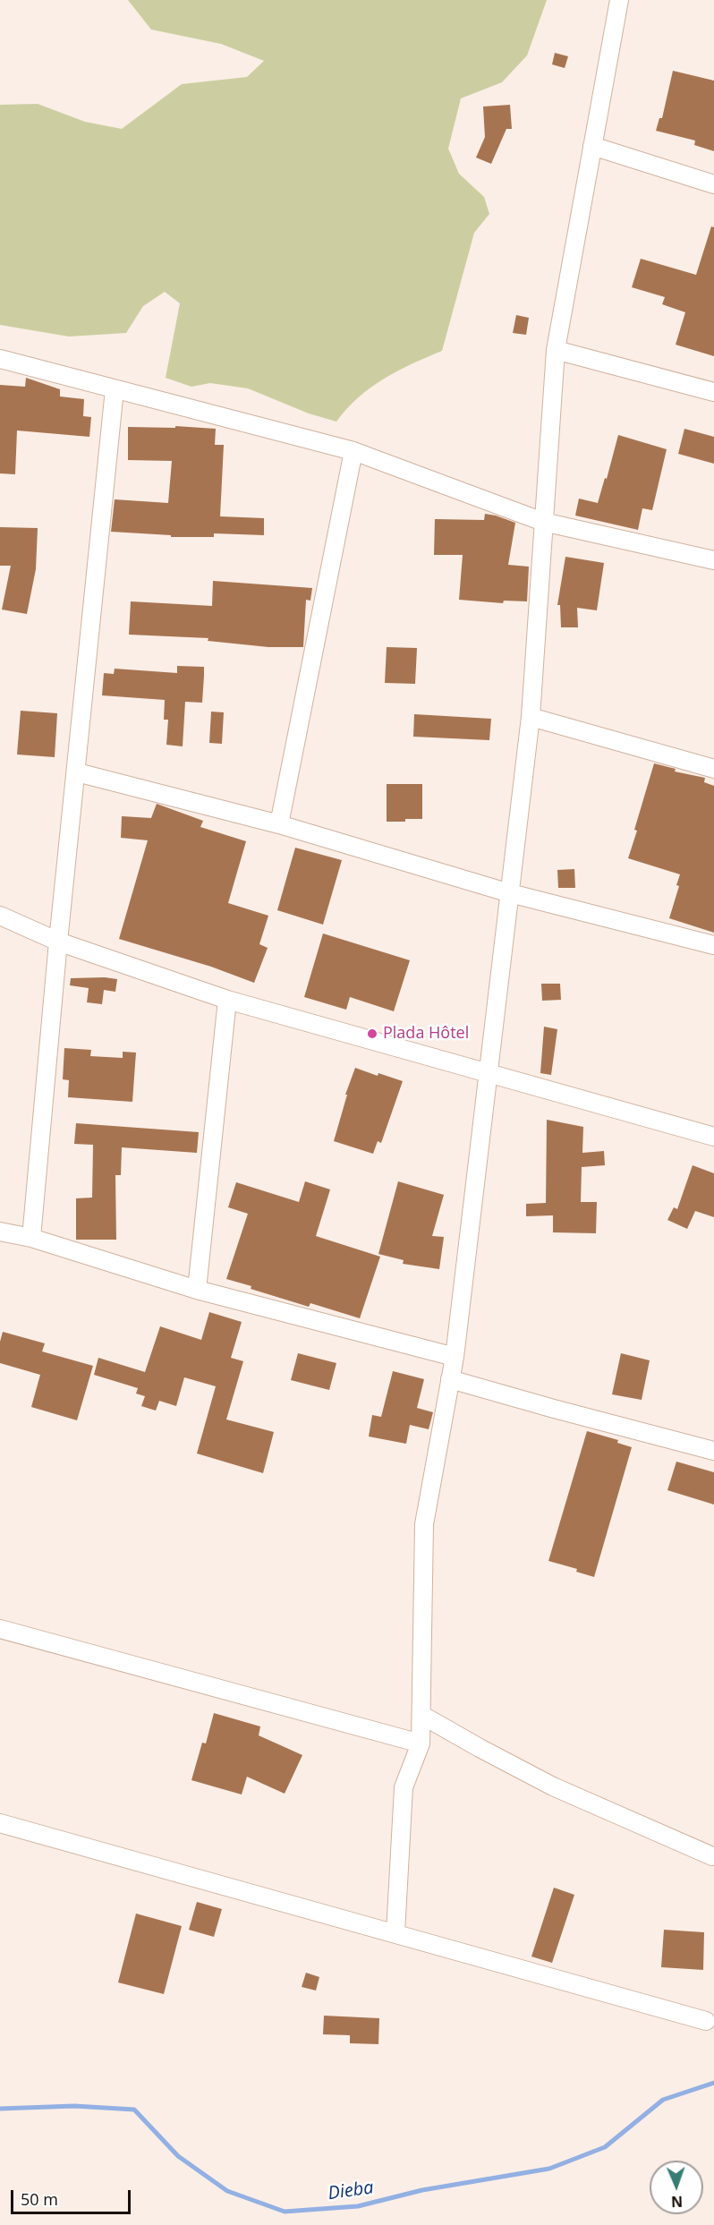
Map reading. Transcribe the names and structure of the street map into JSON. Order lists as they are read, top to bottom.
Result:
{
  "water": ["Dieba"],
  "places": ["Plada Hôtel"],
  "scale_bar": "50 m",
  "north": "bottom"
}
